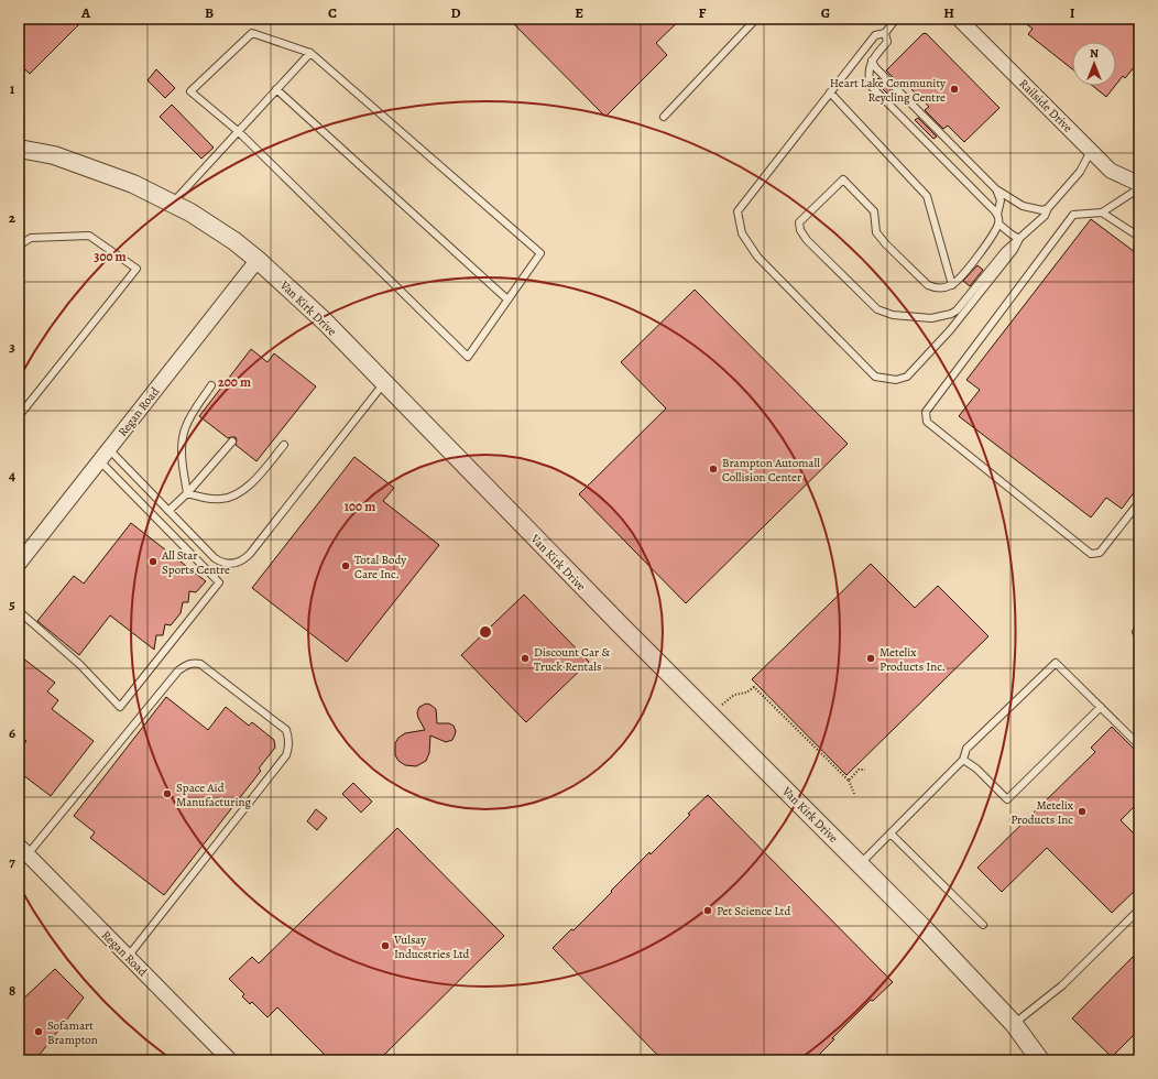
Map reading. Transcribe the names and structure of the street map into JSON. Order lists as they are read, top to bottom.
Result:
{
  "streets": {
    "street": ["Railside Drive", "Van Kirk Drive", "Regan Road"]
  },
  "crossings": [
    ["Van Kirk Drive", "Regan Road"]
  ],
  "places": [
    "Heart Lake Community Reycling Centre",
    "Brampton Automall Collision Center",
    "All Star Sports Centre",
    "Total Body Care Inc.",
    "Discount Car & Truck Rentals",
    "Metelix Products Inc.",
    "Space Aid Manufacturing",
    "Metelix Products Inc",
    "Pet Science Ltd",
    "Vulsay Inducstries Ltd",
    "Sofamart Brampton"
  ],
  "north": "top",
  "grid": {
    "columns": [
      "A",
      "B",
      "C",
      "D",
      "E",
      "F",
      "G",
      "H",
      "I"
    ],
    "rows": [
      "1",
      "2",
      "3",
      "4",
      "5",
      "6",
      "7",
      "8"
    ]
  },
  "rings": ["300 m", "200 m", "100 m"]
}
